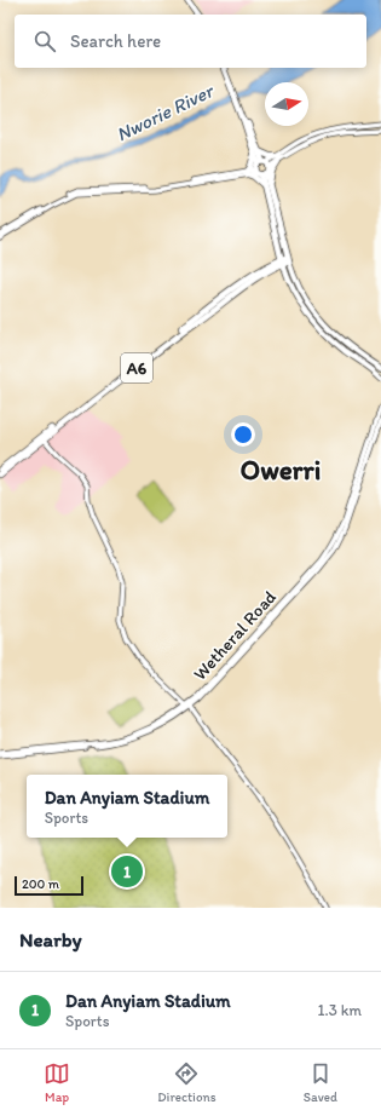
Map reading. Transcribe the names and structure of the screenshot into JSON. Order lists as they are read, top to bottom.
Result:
{
  "streets": {
    "highway": ["A6"],
    "main road": ["Wetheral Road"]
  },
  "districts": ["Owerri"],
  "water": ["Nworie River"],
  "scale_bar": "200 m",
  "north": "right",
  "page": {
    "search": "Search here",
    "popup": ["Dan Anyiam Stadium", "Sports"],
    "pins": "1",
    "scale": "200 m",
    "heading": "Nearby",
    "list": [
      {
        "mark": "1",
        "name": "Dan Anyiam Stadium",
        "note": "Sports",
        "value": "1.3 km"
      }
    ],
    "nav": ["Map", "Directions", "Saved"]
  }
}
